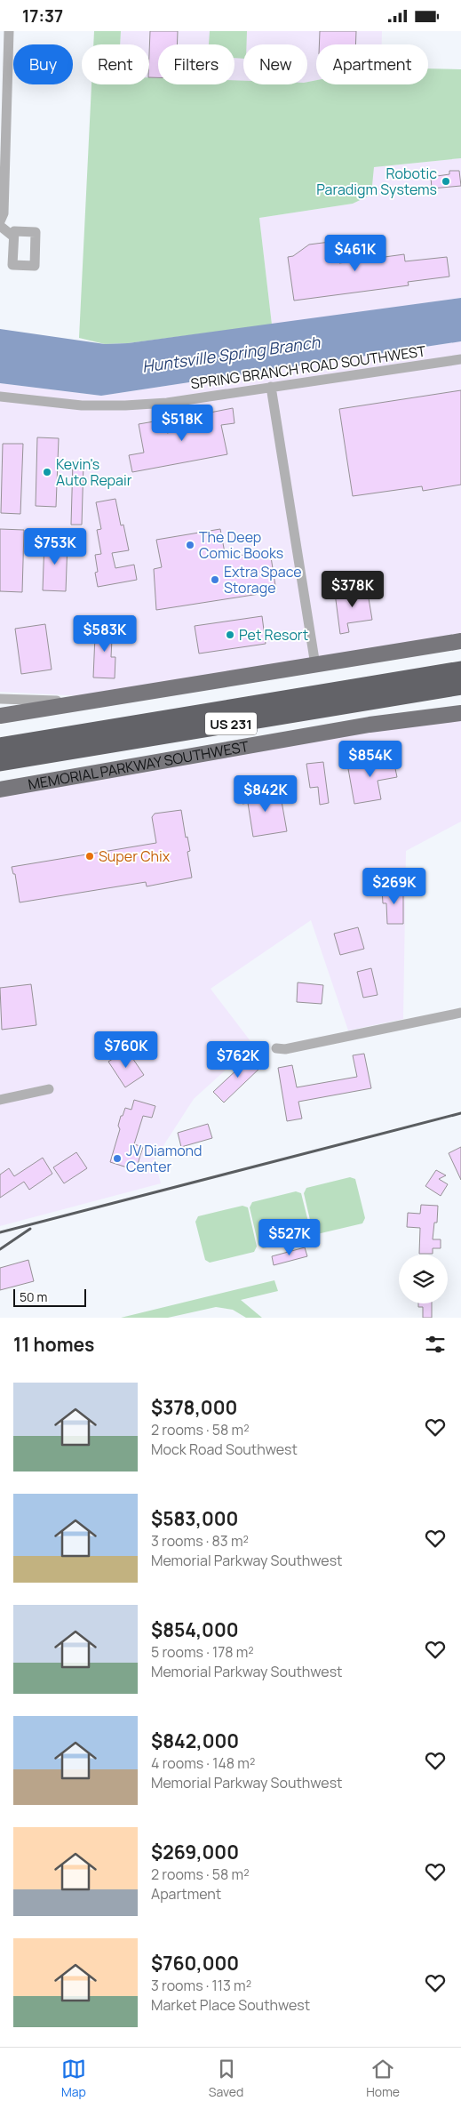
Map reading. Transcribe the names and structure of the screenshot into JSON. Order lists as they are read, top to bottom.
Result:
{
  "streets": {
    "highway": ["US 231", "MEMORIAL PARKWAY SOUTHWEST"],
    "street": ["SPRING BRANCH ROAD SOUTHWEST"]
  },
  "water": ["Huntsville Spring Branch"],
  "places": [
    "Robotic Paradigm Systems",
    "Kevin's Auto Repair",
    "The Deep Comic Books",
    "Extra Space Storage",
    "Pet Resort",
    "Super Chix",
    "JV Diamond Center"
  ],
  "scale_bar": "50 m",
  "page": {
    "status": "17:37",
    "chip": [
      "Buy",
      "Rent",
      "Filters",
      "New",
      "Apartment"
    ],
    "price": [
      "$461K",
      "$518K",
      "$753K",
      "$378K",
      "$583K",
      "$854K",
      "$842K",
      "$269K",
      "$760K",
      "$762K",
      "$527K"
    ],
    "scale": "50 m",
    "heading": "11 homes",
    "list": [
      {
        "name": "$378,000",
        "note": "2 rooms · 58 m² · Mock Road Southwest"
      },
      {
        "name": "$583,000",
        "note": "3 rooms · 83 m² · Memorial Parkway Southwest"
      },
      {
        "name": "$854,000",
        "note": "5 rooms · 178 m² · Memorial Parkway Southwest"
      },
      {
        "name": "$842,000",
        "note": "4 rooms · 148 m² · Memorial Parkway Southwest"
      },
      {
        "name": "$269,000",
        "note": "2 rooms · 58 m² · Apartment"
      },
      {
        "name": "$760,000",
        "note": "3 rooms · 113 m² · Market Place Southwest"
      }
    ],
    "tabs": ["Map", "Saved", "Home"]
  }
}
